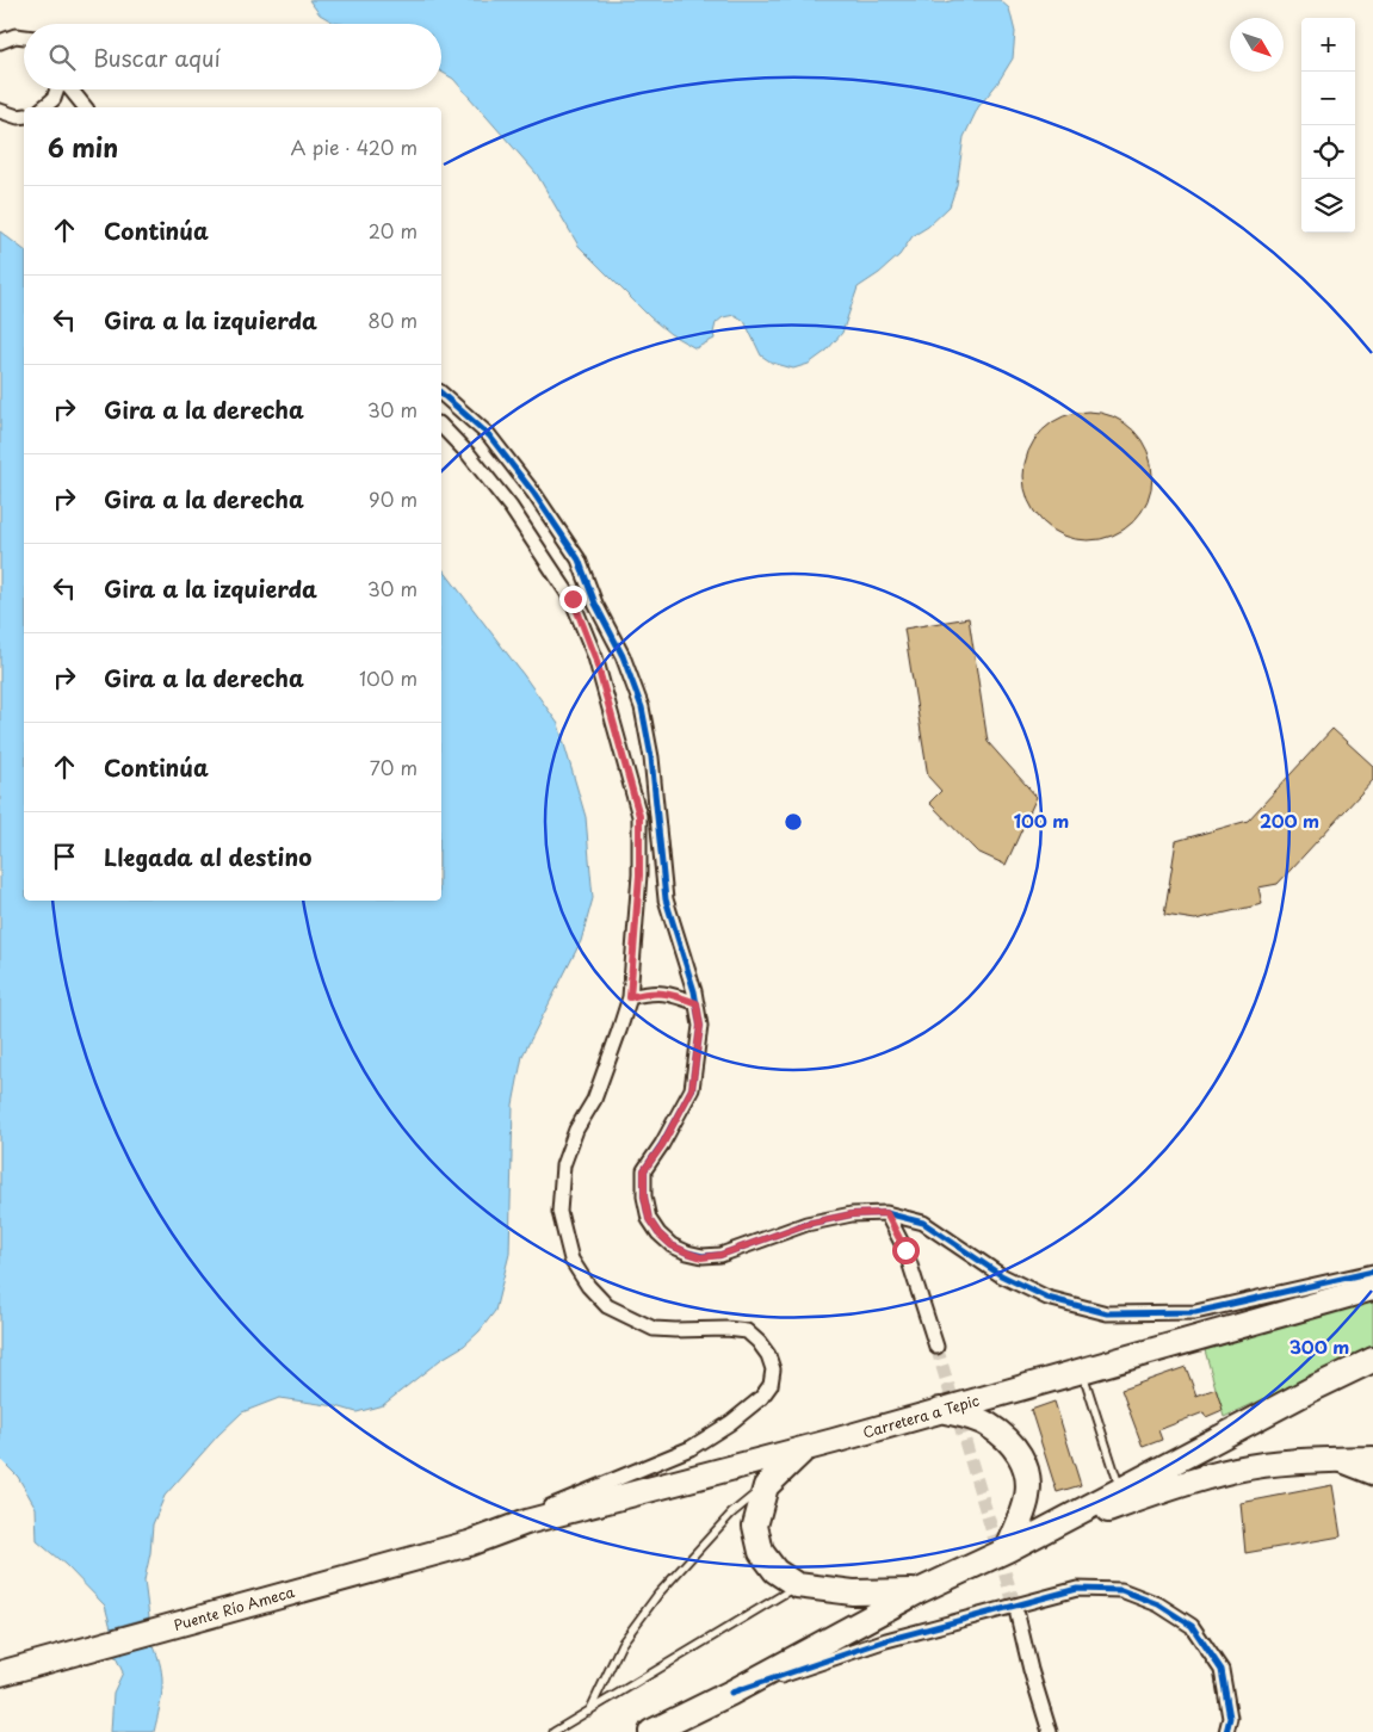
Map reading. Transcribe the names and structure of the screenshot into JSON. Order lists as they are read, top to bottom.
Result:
{
  "streets": {
    "highway": ["Carretera a Tepic", "Puente Río Ameca"]
  },
  "crossings": [
    ["Carretera a Tepic", "Puente Río Ameca"]
  ],
  "north": "bottom right",
  "page": {
    "map_buttons": ["+", "−"],
    "search": "Buscar aquí",
    "heading": ["6 min", "A pie · 420 m"],
    "list": [
      ["Continúa", "20 m"],
      ["Gira a la izquierda", "80 m"],
      ["Gira a la derecha", "30 m"],
      ["Gira a la derecha", "90 m"],
      ["Gira a la izquierda", "30 m"],
      ["Gira a la derecha", "100 m"],
      ["Continúa", "70 m"],
      "Llegada al destino"
    ]
  },
  "rings": ["100 m", "200 m", "300 m"]
}
